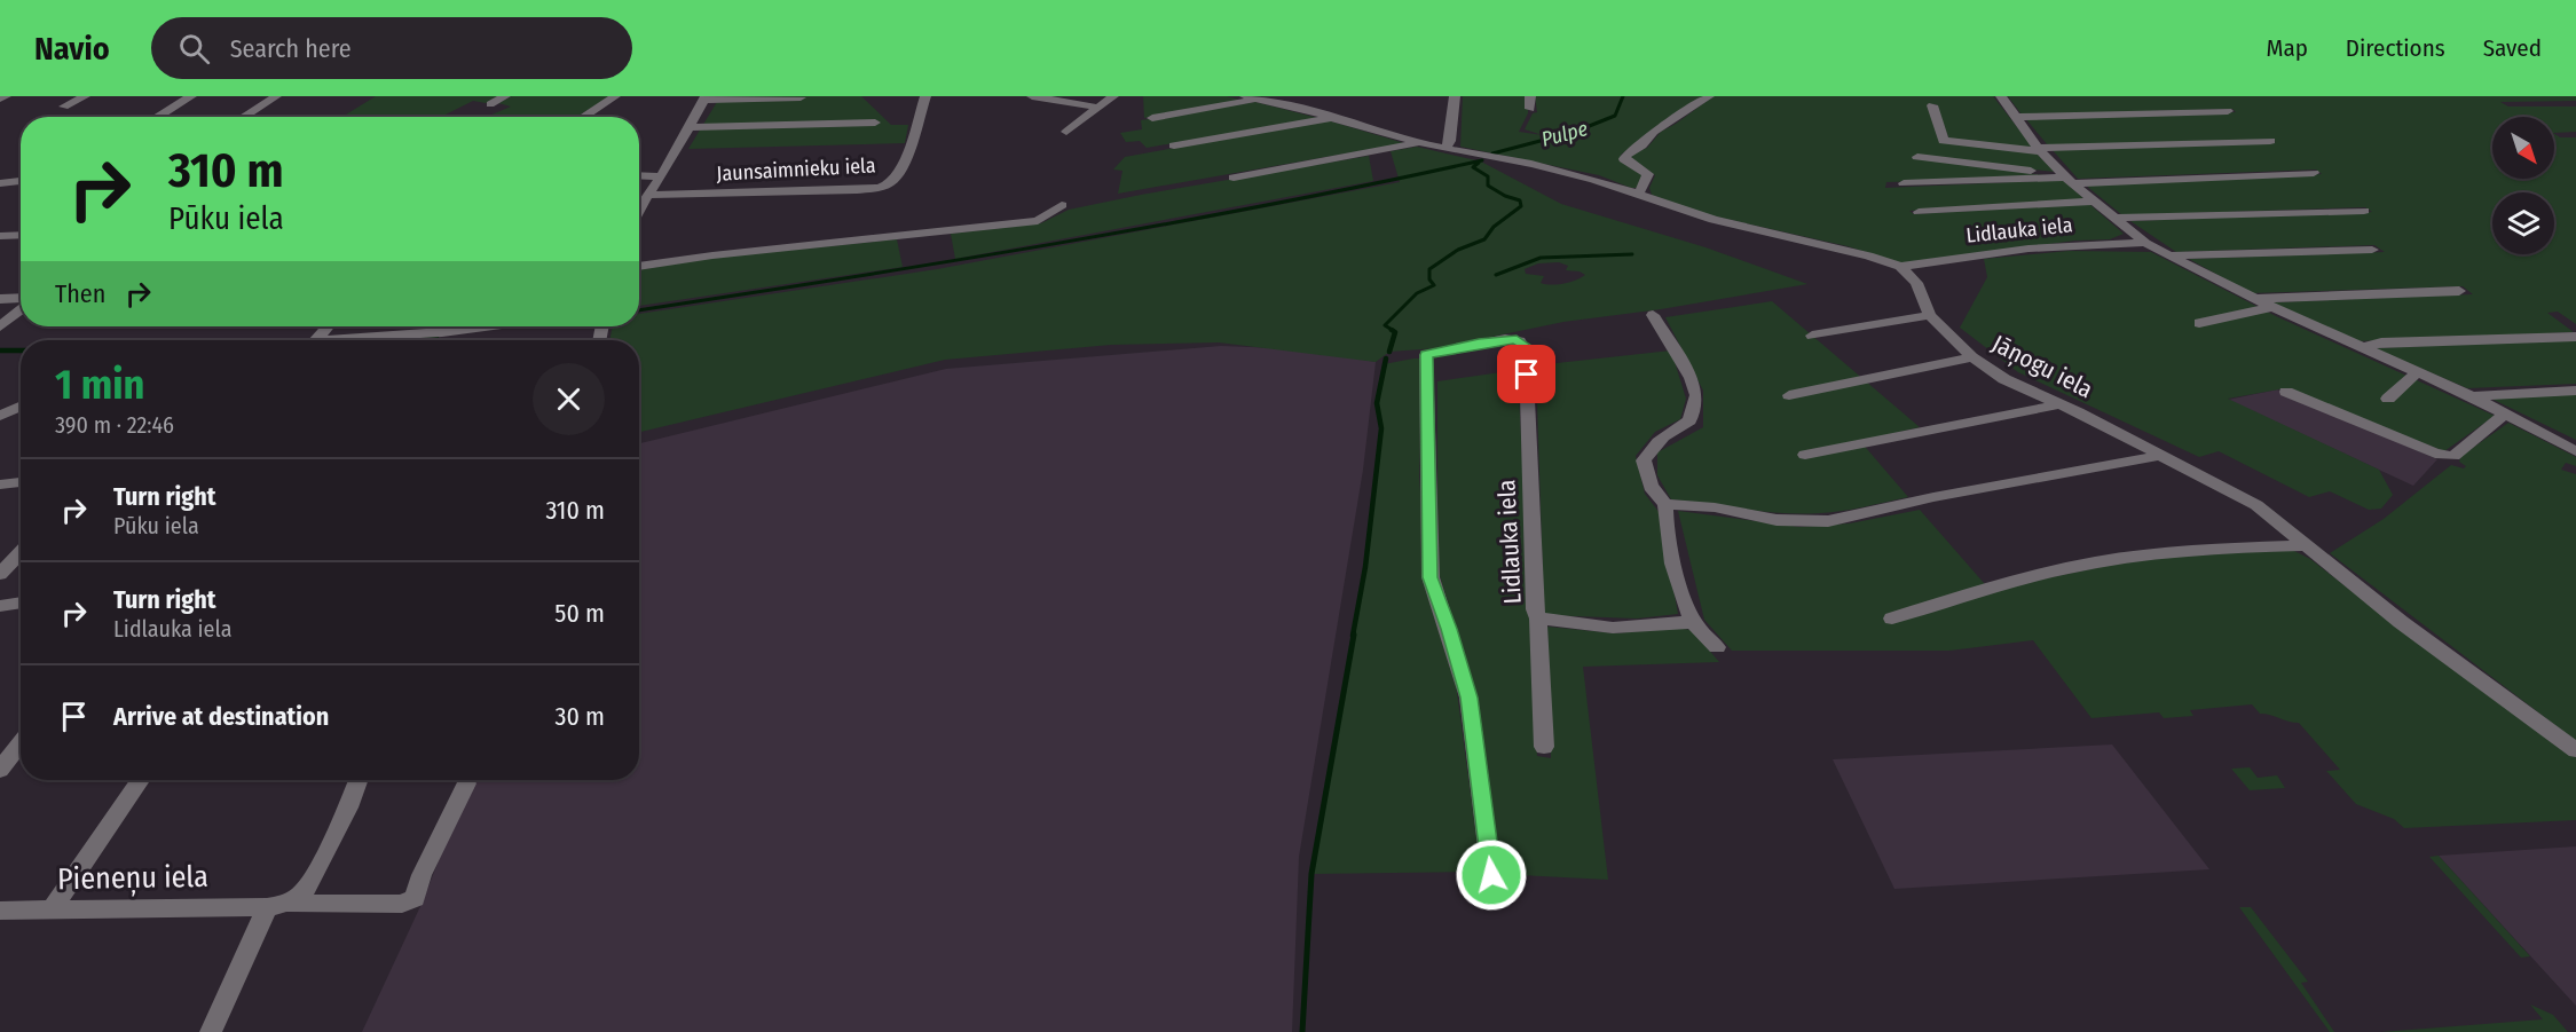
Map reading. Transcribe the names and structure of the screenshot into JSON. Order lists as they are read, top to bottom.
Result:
{
  "streets": {
    "street": [
      "Jaunsaimnieku iela",
      "Lidlauka iela",
      "Jāņogu iela",
      "Pieneņu iela"
    ]
  },
  "crossings": [
    ["Lidlauka iela", "Jāņogu iela"]
  ],
  "water": ["Pulpe"],
  "north": "bottom right",
  "page": {
    "header": "Navio",
    "search": "Search here",
    "nav": ["Map", "Directions", "Saved"],
    "turn": ["310 m", "Pūku iela"],
    "then": "Then",
    "heading": ["1 min", "390 m · 22:46"],
    "list": [
      {
        "name": "Turn right",
        "note": "Pūku iela",
        "value": "310 m"
      },
      {
        "name": "Turn right",
        "note": "Lidlauka iela",
        "value": "50 m"
      },
      {
        "name": "Arrive at destination",
        "value": "30 m"
      }
    ]
  }
}
